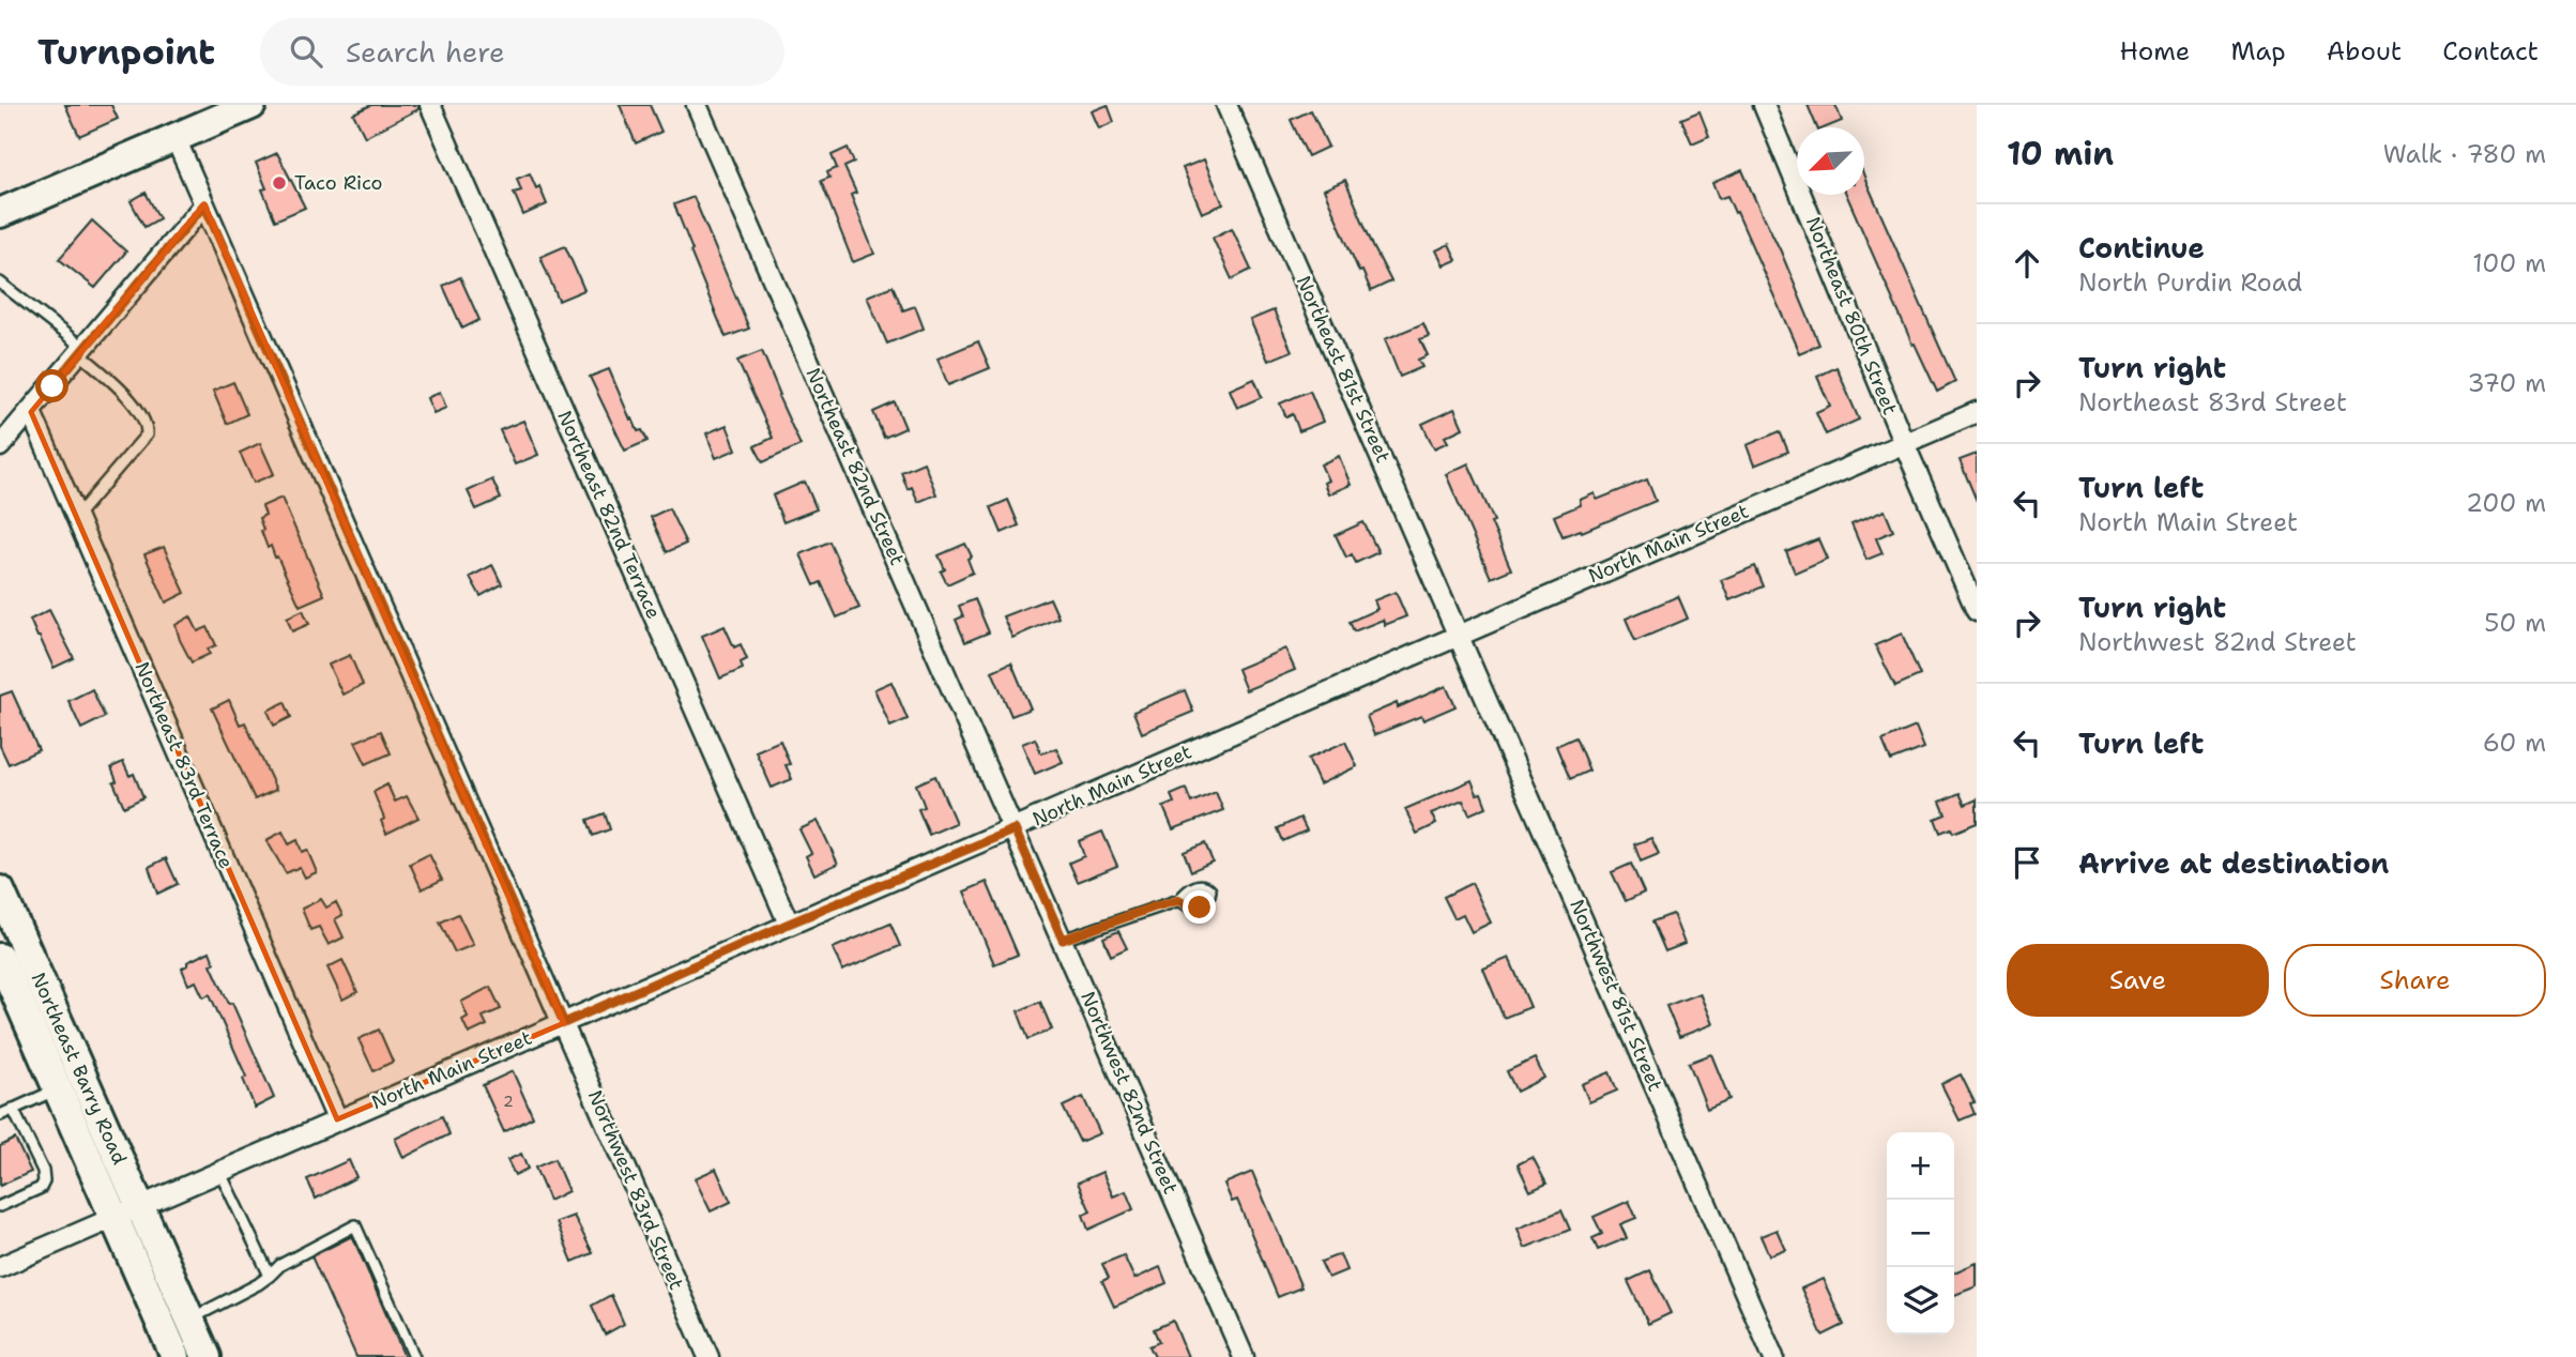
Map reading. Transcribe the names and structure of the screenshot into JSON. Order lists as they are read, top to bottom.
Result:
{
  "streets": {
    "main road": ["Northeast Barry Road"],
    "street": [
      "Northeast 80th Street",
      "Northeast 81st Street",
      "Northeast 82nd Street",
      "Northeast 82nd Terrace",
      "North Main Street",
      "Northeast 83rd Terrace",
      "Northwest 81st Street",
      "Northwest 82nd Street",
      "Northwest 83rd Street"
    ]
  },
  "crossings": [
    ["Northeast 80th Street", "North Main Street"],
    ["Northeast 81st Street", "North Main Street"],
    ["Northeast 81st Street", "Northwest 81st Street"],
    ["Northeast 82nd Street", "North Main Street"],
    ["Northeast 82nd Street", "Northwest 82nd Street"],
    ["Northeast 82nd Terrace", "North Main Street"],
    ["North Main Street", "Northeast 83rd Terrace"],
    ["North Main Street", "Northwest 81st Street"],
    ["North Main Street", "Northeast Barry Road"],
    ["North Main Street", "Northwest 82nd Street"],
    ["North Main Street", "Northwest 83rd Street"]
  ],
  "places": ["Taco Rico"],
  "house_numbers": ["2"],
  "north": "bottom left",
  "page": {
    "header": "Turnpoint",
    "search": "Search here",
    "nav": [
      "Home",
      "Map",
      "About",
      "Contact"
    ],
    "heading": ["10 min", "Walk · 780 m"],
    "list": [
      ["Continue", "North Purdin Road", "100 m"],
      ["Turn right", "Northeast 83rd Street", "370 m"],
      ["Turn left", "North Main Street", "200 m"],
      ["Turn right", "Northwest 82nd Street", "50 m"],
      ["Turn left", "60 m"],
      "Arrive at destination"
    ],
    "buttons": ["Save", "Share"],
    "map_buttons": ["+", "−"]
  }
}
